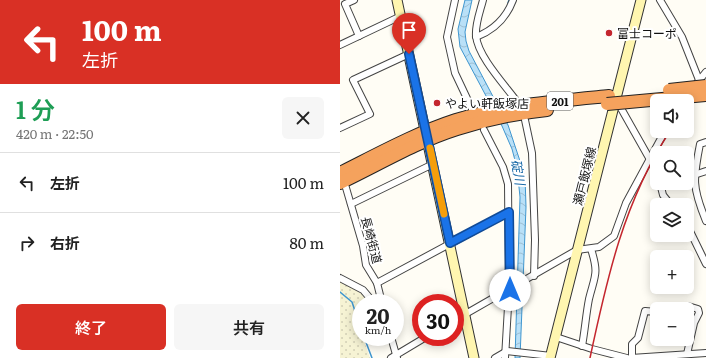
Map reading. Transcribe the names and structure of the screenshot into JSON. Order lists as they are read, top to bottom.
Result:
{
  "streets": {
    "highway": ["201"],
    "main road": ["瀬戸飯塚線"],
    "street": ["長崎街道"]
  },
  "crossings": [
    ["201", "瀬戸飯塚線"],
    ["201", "長崎街道"]
  ],
  "water": ["碇川"],
  "places": ["富士コーポ", "やよい軒飯塚店"],
  "page": {
    "turn": ["100 m", "左折"],
    "heading": ["1 分", "420 m · 22:50"],
    "map_buttons": ["+", "−"],
    "list": [
      {
        "name": "左折",
        "value": "100 m"
      },
      {
        "name": "右折",
        "value": "80 m"
      }
    ],
    "speed": "20 km/h",
    "limit": "30",
    "buttons": ["終了", "共有"]
  }
}
